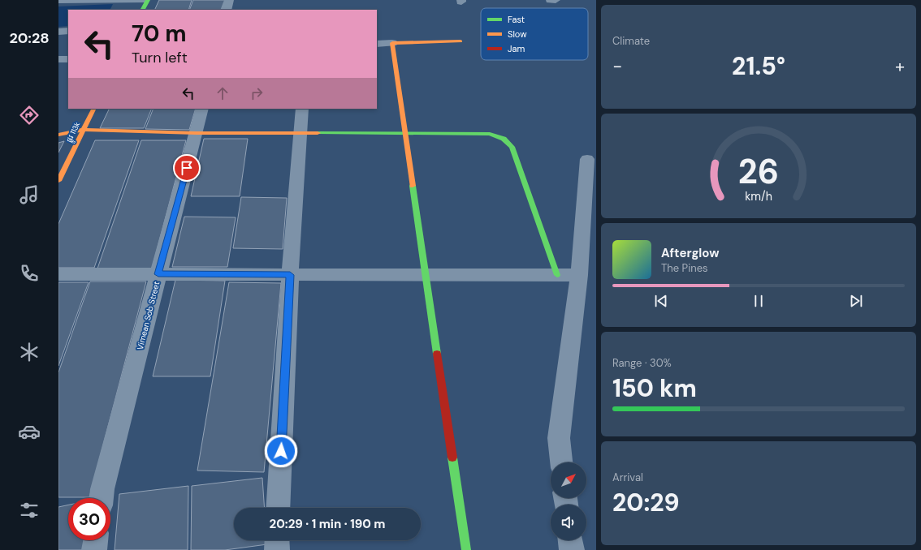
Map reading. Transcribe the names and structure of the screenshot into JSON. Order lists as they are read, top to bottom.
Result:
{
  "streets": {
    "street": ["ផ្លូវ 113k", "Vimean Sob Street"]
  },
  "legend": ["Fast", "Slow", "Jam"],
  "north": "top right",
  "page": {
    "tabs": "20:28",
    "tile": [
      "Climate",
      ["Range · 30%", "150 km"],
      ["Arrival", "20:29"]
    ],
    "turn": ["70 m", "Turn left"],
    "heat": ["−", "21.5°", "+"],
    "song": ["Afterglow", "The Pines"],
    "limit": "30",
    "trip": "20:29 · 1 min · 190 m",
    "gauge": ["26", "km/h"]
  }
}
